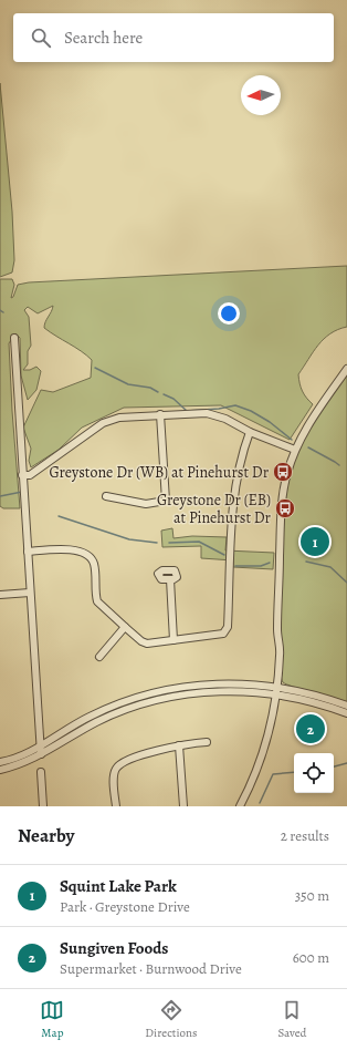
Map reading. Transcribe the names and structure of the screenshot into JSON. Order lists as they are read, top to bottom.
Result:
{
  "places": {
    "bus stop": ["Greystone Dr (WB) at Pinehurst Dr", "Greystone Dr (EB) at Pinehurst Dr"]
  },
  "north": "left",
  "page": {
    "search": "Search here",
    "pins": ["1", "2"],
    "heading": ["Nearby", "2 results"],
    "list": [
      {
        "mark": "1",
        "name": "Squint Lake Park",
        "note": "Park · Greystone Drive",
        "value": "350 m"
      },
      {
        "mark": "2",
        "name": "Sungiven Foods",
        "note": "Supermarket · Burnwood Drive",
        "value": "600 m"
      }
    ],
    "nav": ["Map", "Directions", "Saved"]
  }
}
